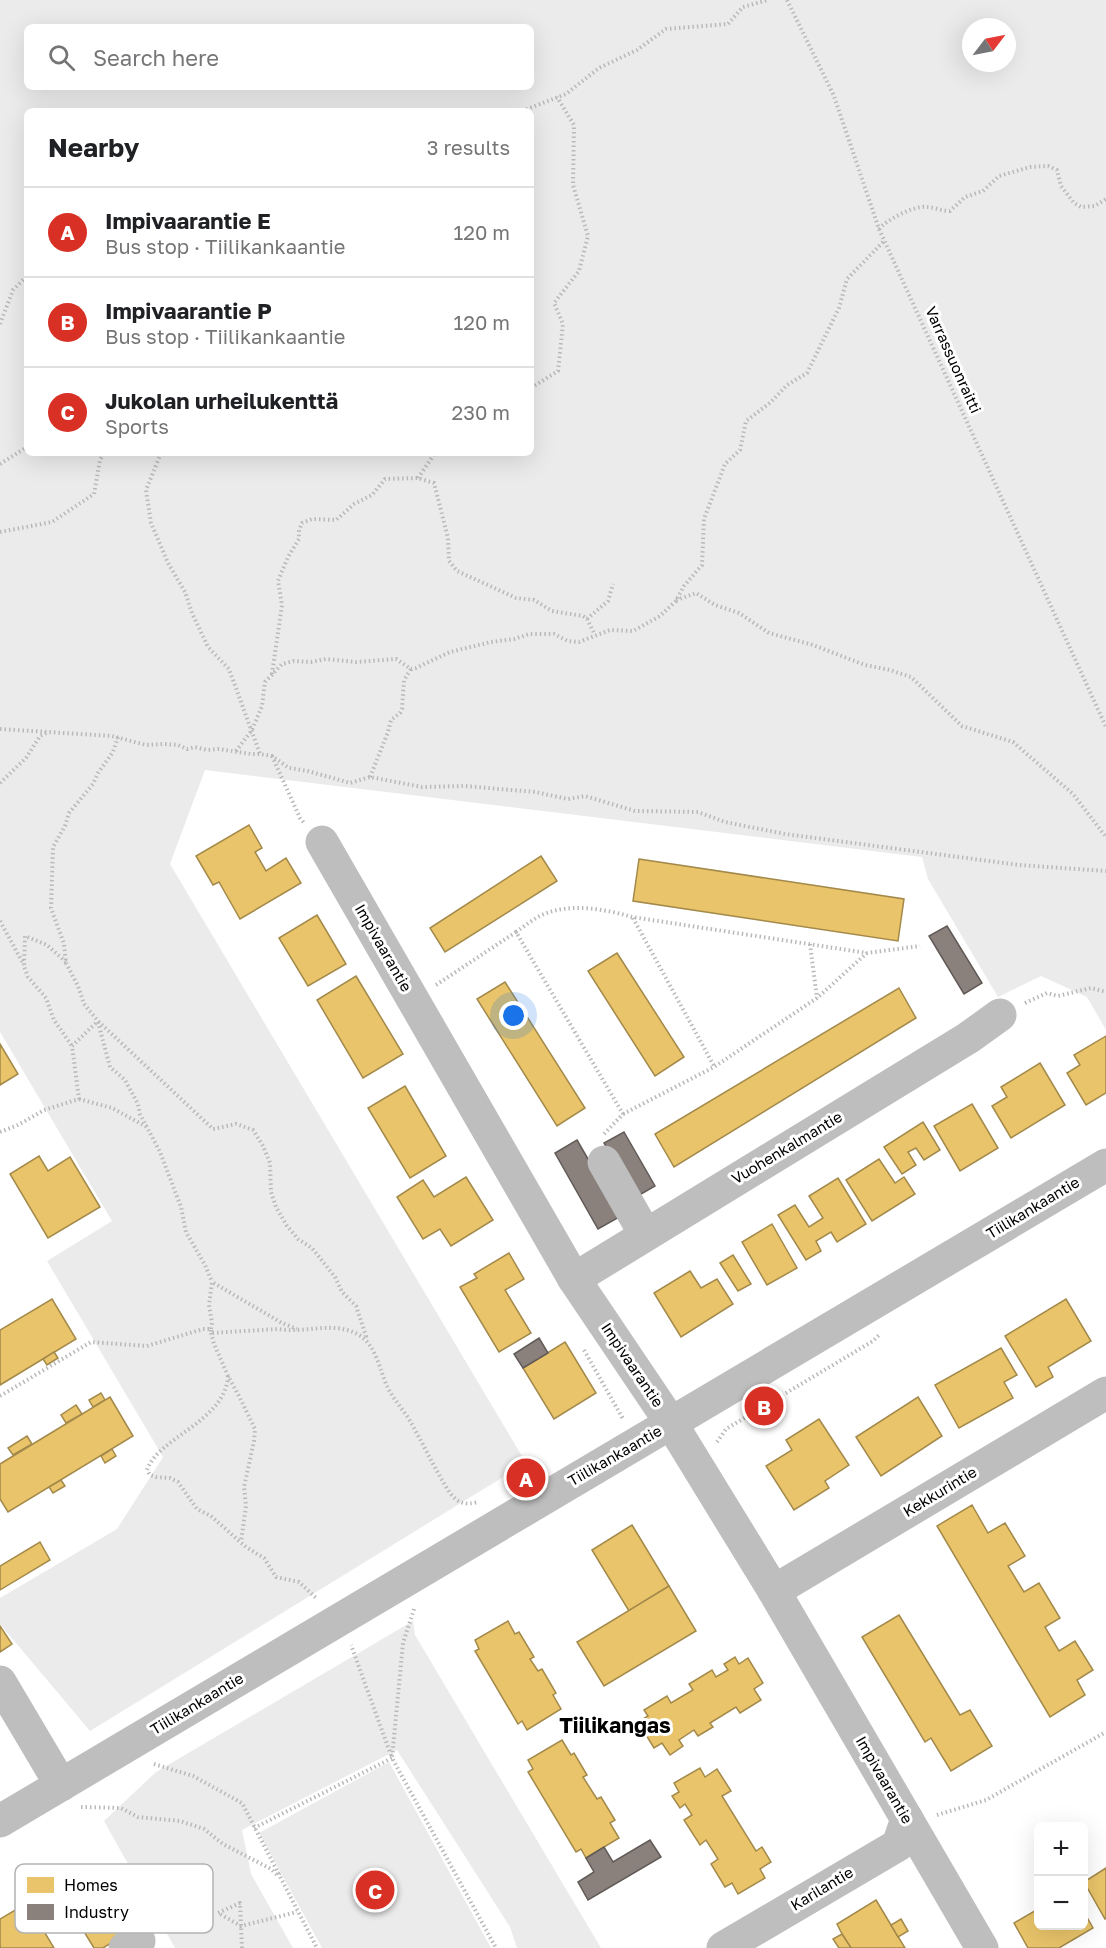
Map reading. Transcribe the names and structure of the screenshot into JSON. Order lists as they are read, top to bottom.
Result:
{
  "streets": {
    "street": [
      "Impivaarantie",
      "Vuohenkalmantie",
      "Tiilikankaantie",
      "Kekkurintie",
      "Karilantie"
    ],
    "path": ["Varrassuonraitti"]
  },
  "crossings": [
    ["Impivaarantie", "Vuohenkalmantie"],
    ["Impivaarantie", "Tiilikankaantie"],
    ["Impivaarantie", "Kekkurintie"],
    ["Impivaarantie", "Karilantie"]
  ],
  "districts": ["Tiilikangas"],
  "legend": ["Homes", "Industry"],
  "north": "top right",
  "page": {
    "search": "Search here",
    "heading": ["Nearby", "3 results"],
    "list": [
      {
        "mark": "A",
        "name": "Impivaarantie E",
        "note": "Bus stop · Tiilikankaantie",
        "value": "120 m"
      },
      {
        "mark": "B",
        "name": "Impivaarantie P",
        "note": "Bus stop · Tiilikankaantie",
        "value": "120 m"
      },
      {
        "mark": "C",
        "name": "Jukolan urheilukenttä",
        "note": "Sports",
        "value": "230 m"
      }
    ],
    "pins": ["B", "A", "C"],
    "map_buttons": ["+", "−"]
  }
}
